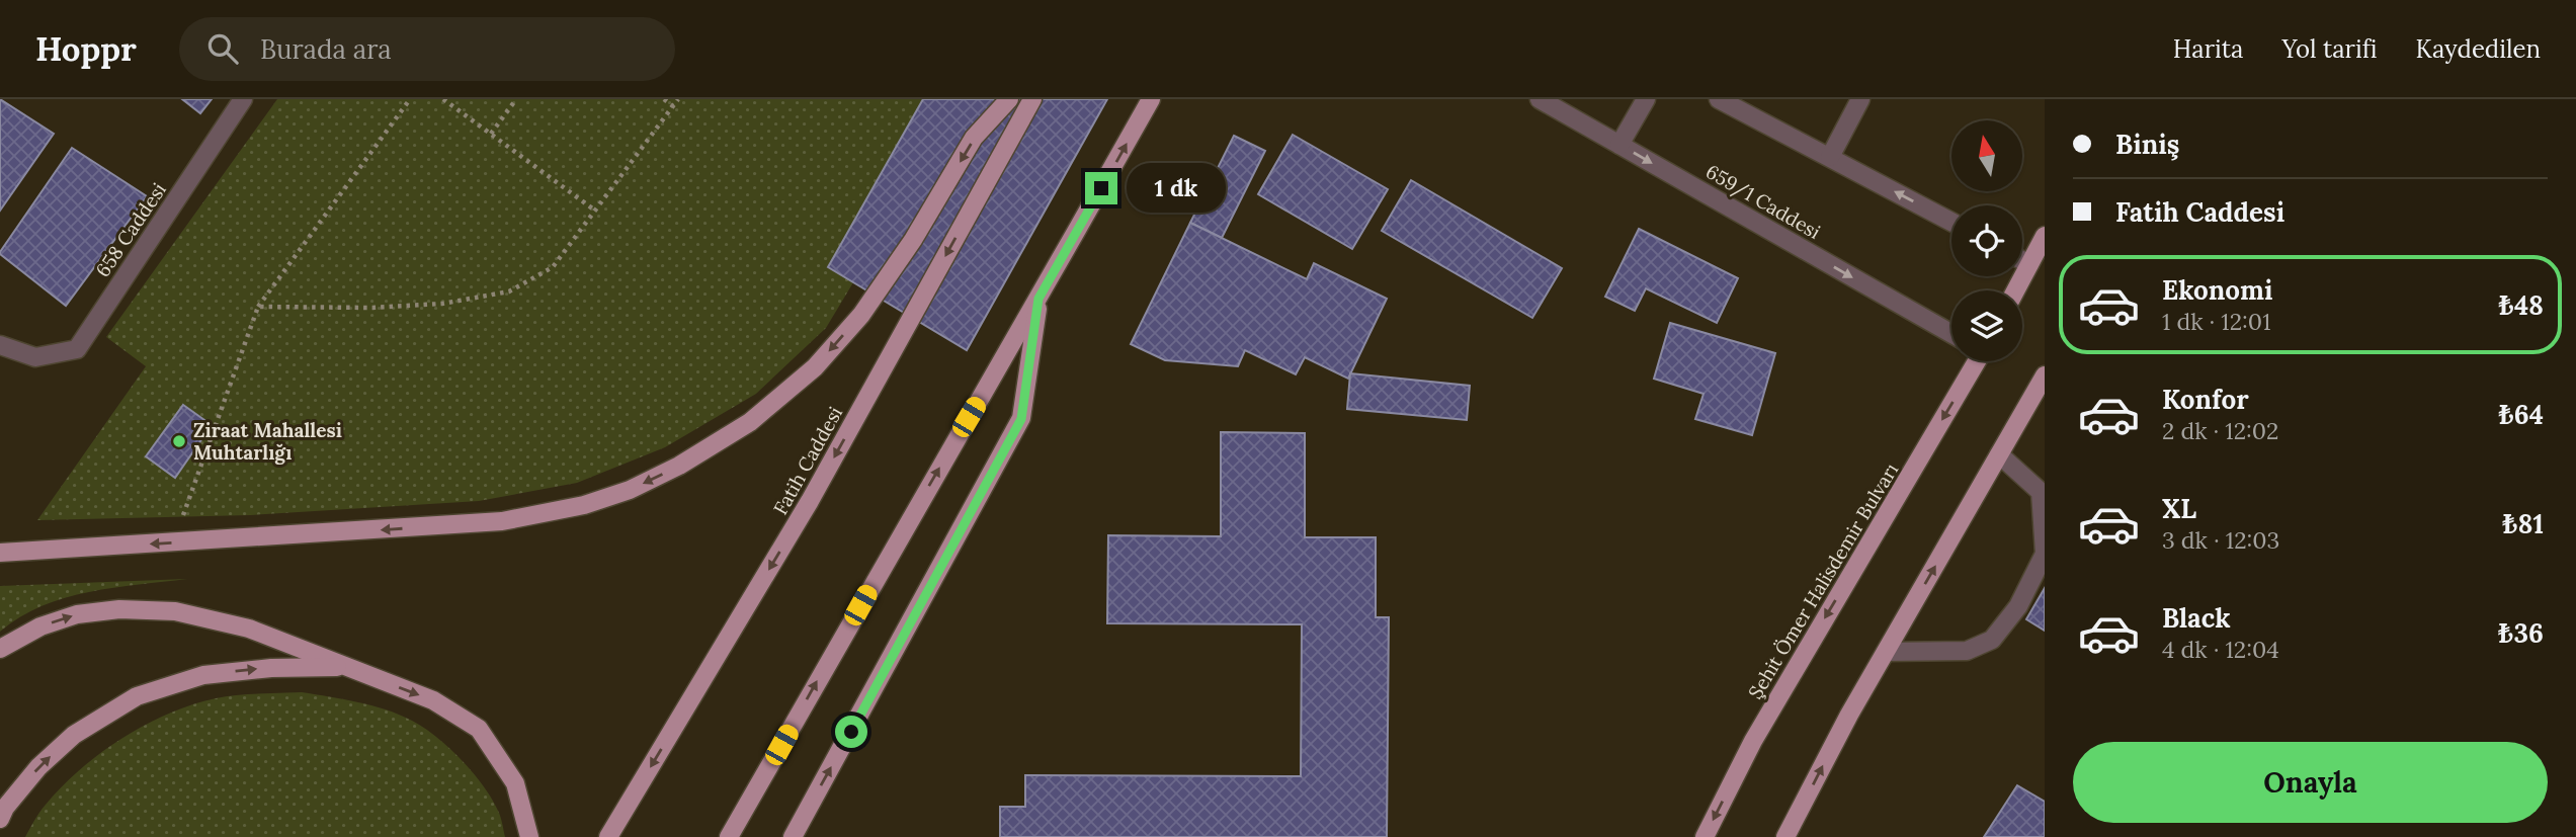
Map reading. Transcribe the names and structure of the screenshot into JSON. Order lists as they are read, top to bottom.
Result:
{
  "streets": {
    "main road": ["Fatih Caddesi", "Şehit Ömer Halisdemir Bulvarı"],
    "street": ["659/1 Caddesi", "658 Caddesi"]
  },
  "places": ["Ziraat Mahallesi Muhtarlığı"],
  "north": "top",
  "page": {
    "header": "Hoppr",
    "search": "Burada ara",
    "nav": ["Harita", "Yol tarifi", "Kaydedilen"],
    "banner": ["Biniş", "Fatih Caddesi"],
    "bubble": "1 dk",
    "list": [
      {
        "name": "Ekonomi",
        "note": "1 dk · 12:01",
        "value": "₺48"
      },
      {
        "name": "Konfor",
        "note": "2 dk · 12:02",
        "value": "₺64"
      },
      {
        "name": "XL",
        "note": "3 dk · 12:03",
        "value": "₺81"
      },
      {
        "name": "Black",
        "note": "4 dk · 12:04",
        "value": "₺36"
      }
    ],
    "buttons": "Onayla"
  }
}
